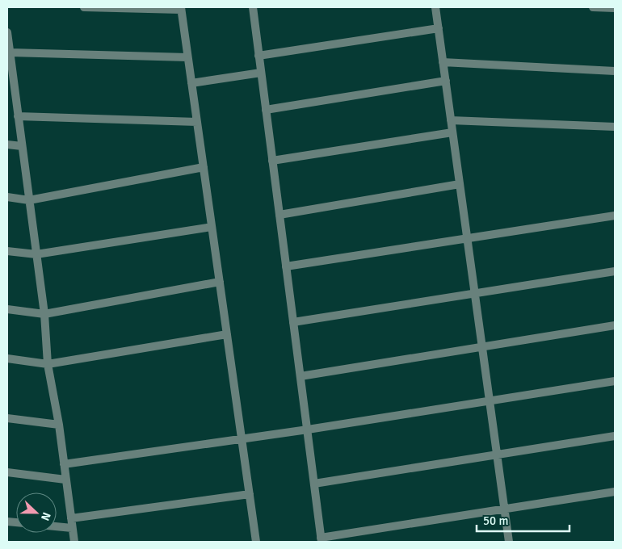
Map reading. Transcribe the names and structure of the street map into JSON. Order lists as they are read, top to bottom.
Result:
{
  "scale_bar": "50 m",
  "north": "right"
}
